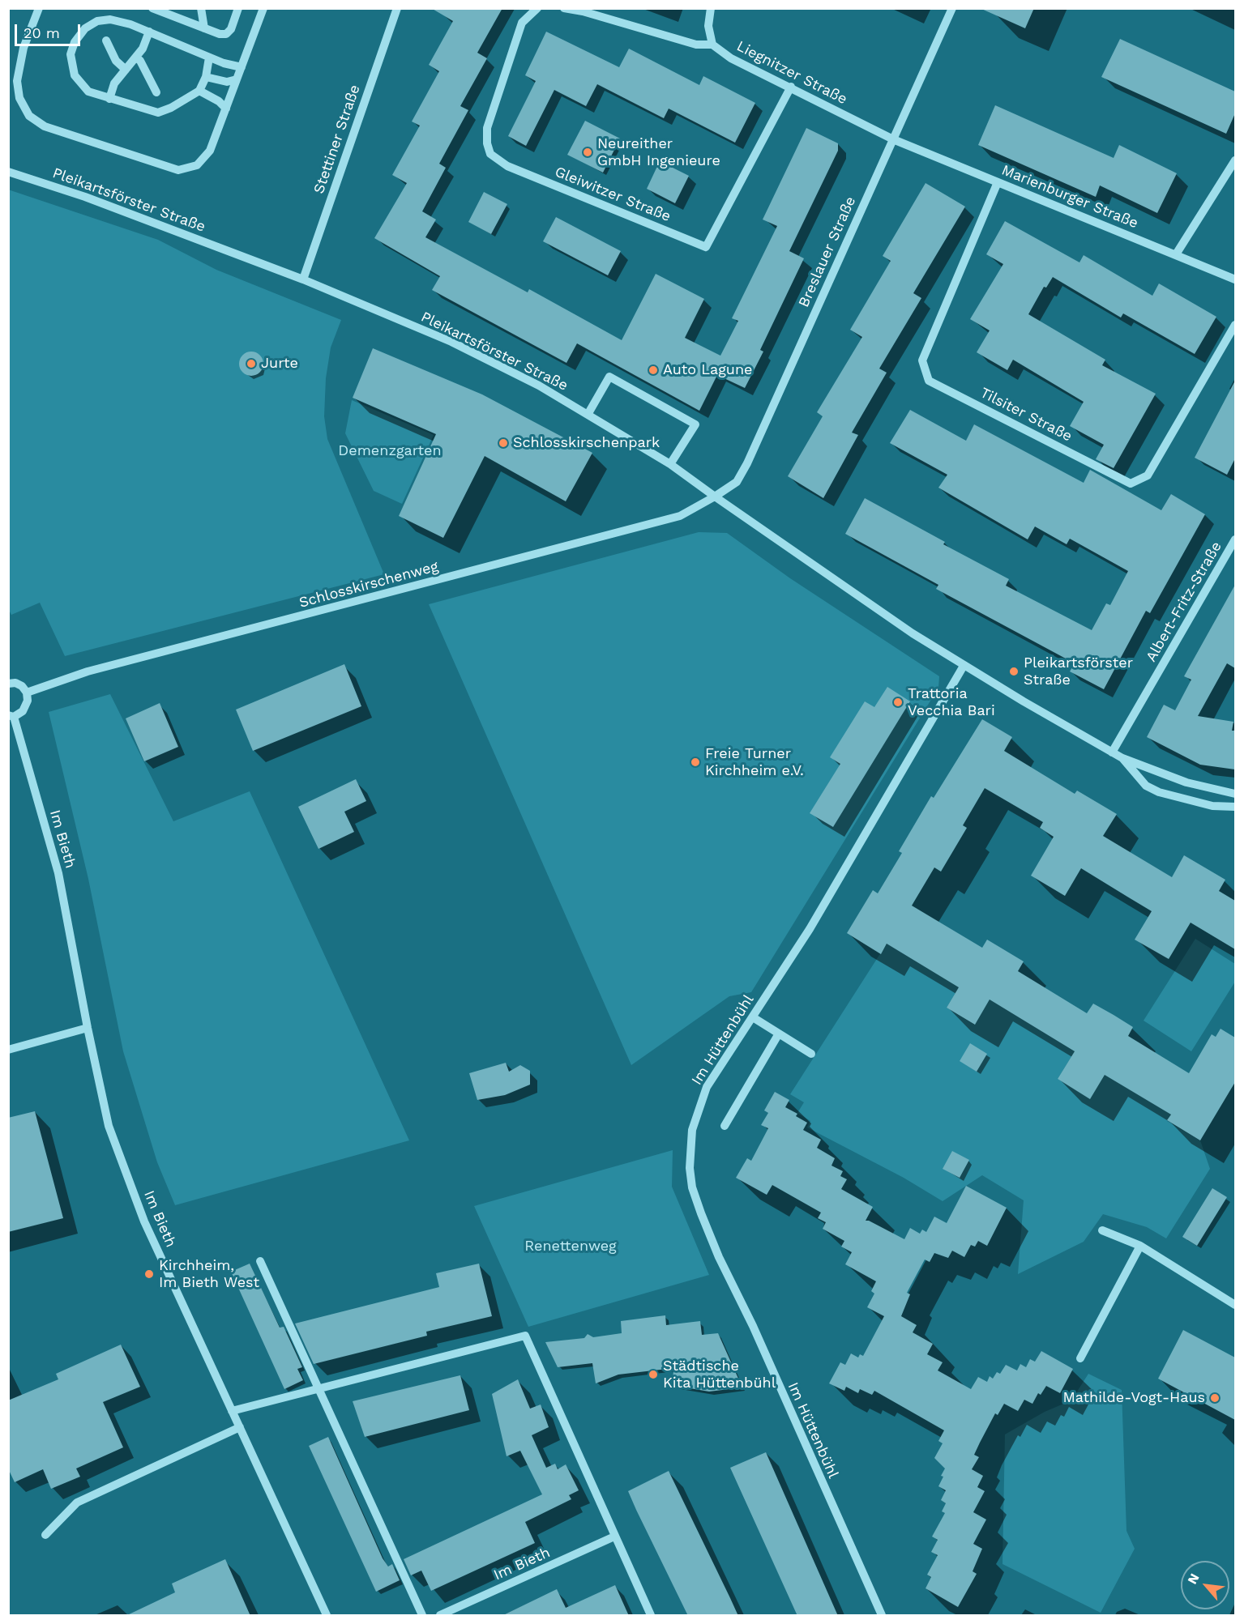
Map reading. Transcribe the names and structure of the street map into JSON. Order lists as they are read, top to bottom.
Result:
{
  "streets": {
    "street": [
      "Liegnitzer Straße",
      "Stettiner Straße",
      "Gleiwitzer Straße",
      "Marienburger Straße",
      "Pleikartsförster Straße",
      "Breslauer Straße",
      "Tilsiter Straße",
      "Schlosskirschenweg",
      "Albert-Fritz-Straße",
      "Im Bieth",
      "Im Hüttenbühl"
    ]
  },
  "crossings": [
    ["Liegnitzer Straße", "Gleiwitzer Straße"],
    ["Liegnitzer Straße", "Marienburger Straße"],
    ["Liegnitzer Straße", "Breslauer Straße"],
    ["Stettiner Straße", "Pleikartsförster Straße"],
    ["Marienburger Straße", "Breslauer Straße"],
    ["Marienburger Straße", "Tilsiter Straße"],
    ["Pleikartsförster Straße", "Breslauer Straße"],
    ["Pleikartsförster Straße", "Schlosskirschenweg"],
    ["Pleikartsförster Straße", "Albert-Fritz-Straße"],
    ["Pleikartsförster Straße", "Im Hüttenbühl"],
    ["Breslauer Straße", "Schlosskirschenweg"]
  ],
  "parks": ["Demenzgarten", "Renettenweg"],
  "places": [
    "Neureither GmbH Ingenieure",
    "Jurte",
    "Auto Lagune",
    "Schlosskirschenpark",
    "Pleikartsförster Straße",
    "Trattoria Vecchia Bari",
    "Freie Turner Kirchheim e.V.",
    "Kirchheim, Im Bieth West",
    "Städtische Kita Hüttenbühl",
    "Mathilde-Vogt-Haus"
  ],
  "scale_bar": "20 m",
  "north": "top left"
}
